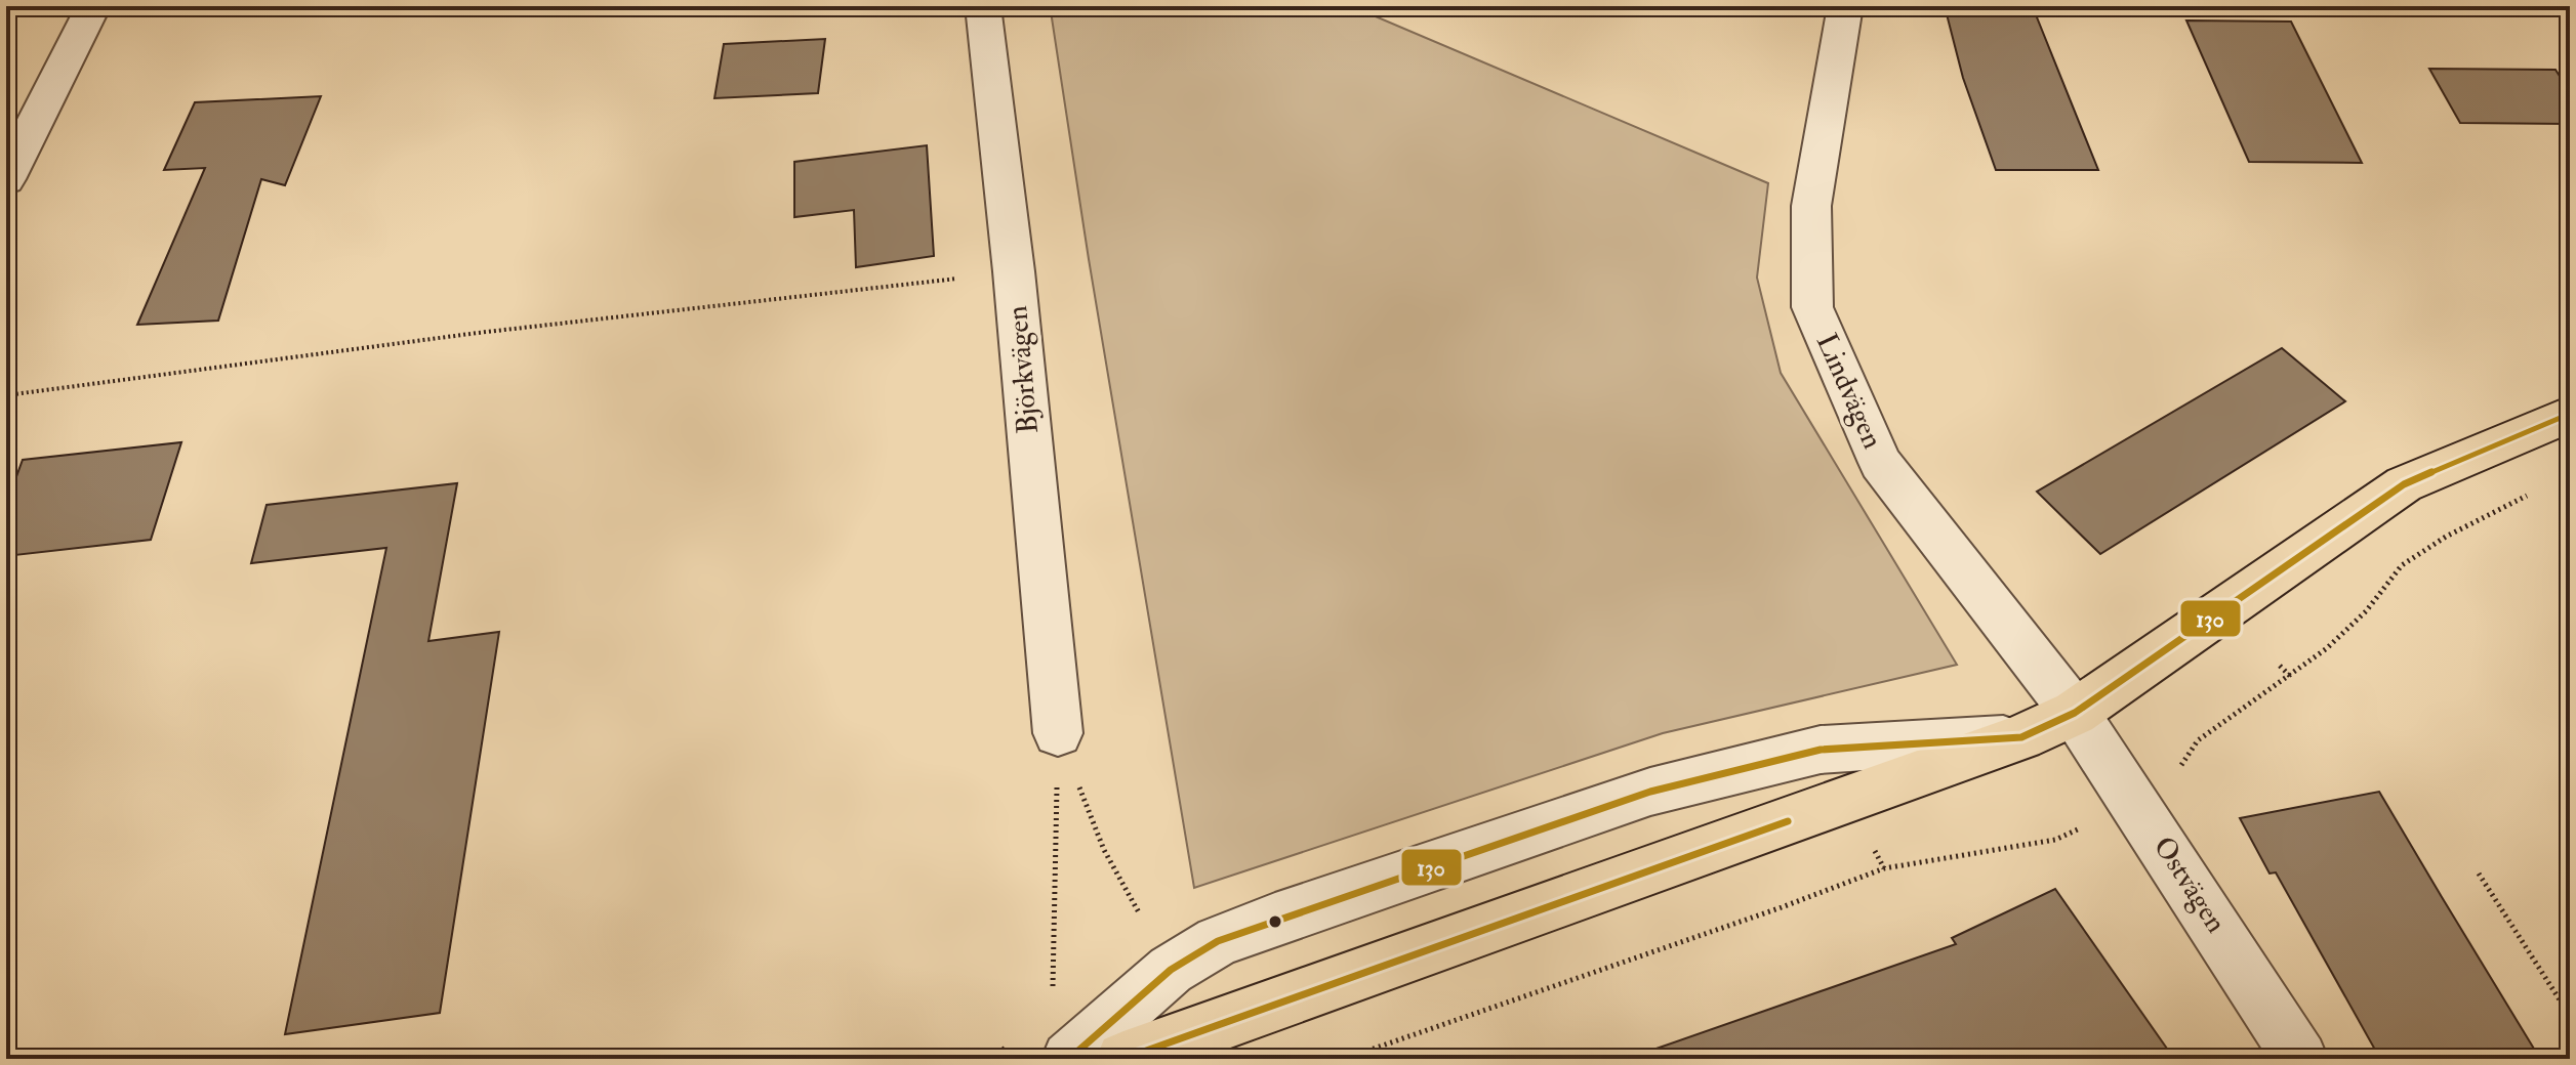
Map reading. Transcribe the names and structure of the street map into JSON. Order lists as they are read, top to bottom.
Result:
{
  "streets": {
    "street": ["Björkvägen", "Lindvägen", "Ostvägen"]
  },
  "crossings": [
    ["Lindvägen", "Ostvägen"]
  ],
  "lines": ["transit line 130"]
}
